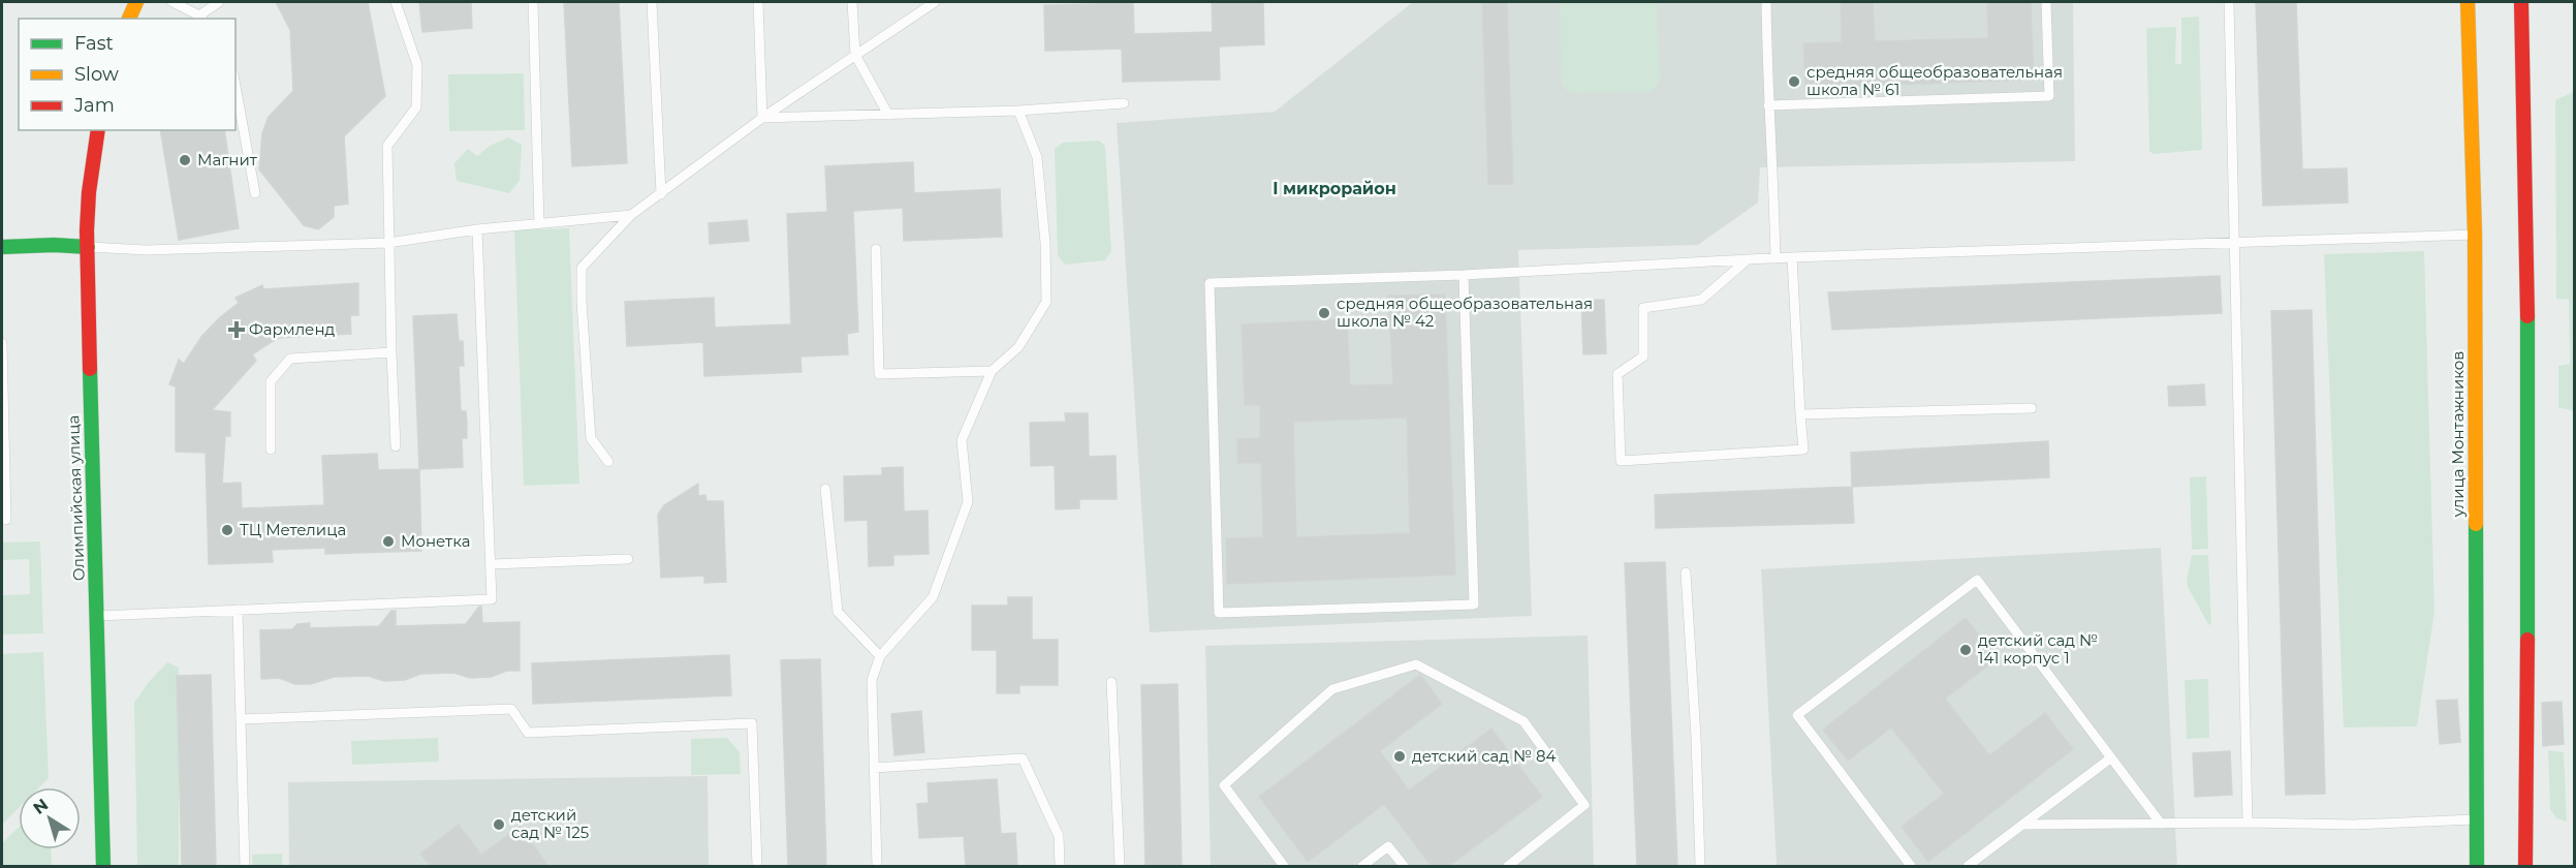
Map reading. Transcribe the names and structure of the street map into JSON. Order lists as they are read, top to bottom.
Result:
{
  "streets": {
    "main road": ["улица Монтажников", "Олимпийская улица"]
  },
  "districts": ["I микрорайон"],
  "places": {
    "other": [
      "средняя общеобразовательная школа № 61",
      "Магнит",
      "средняя общеобразовательная школа № 42",
      "ТЦ Метелица",
      "Монетка",
      "детский сад № 141 корпус 1",
      "детский сад № 84",
      "детский сад № 125"
    ],
    "health": ["Фармленд"]
  },
  "legend": ["Fast", "Slow", "Jam"],
  "north": "top left"
}
